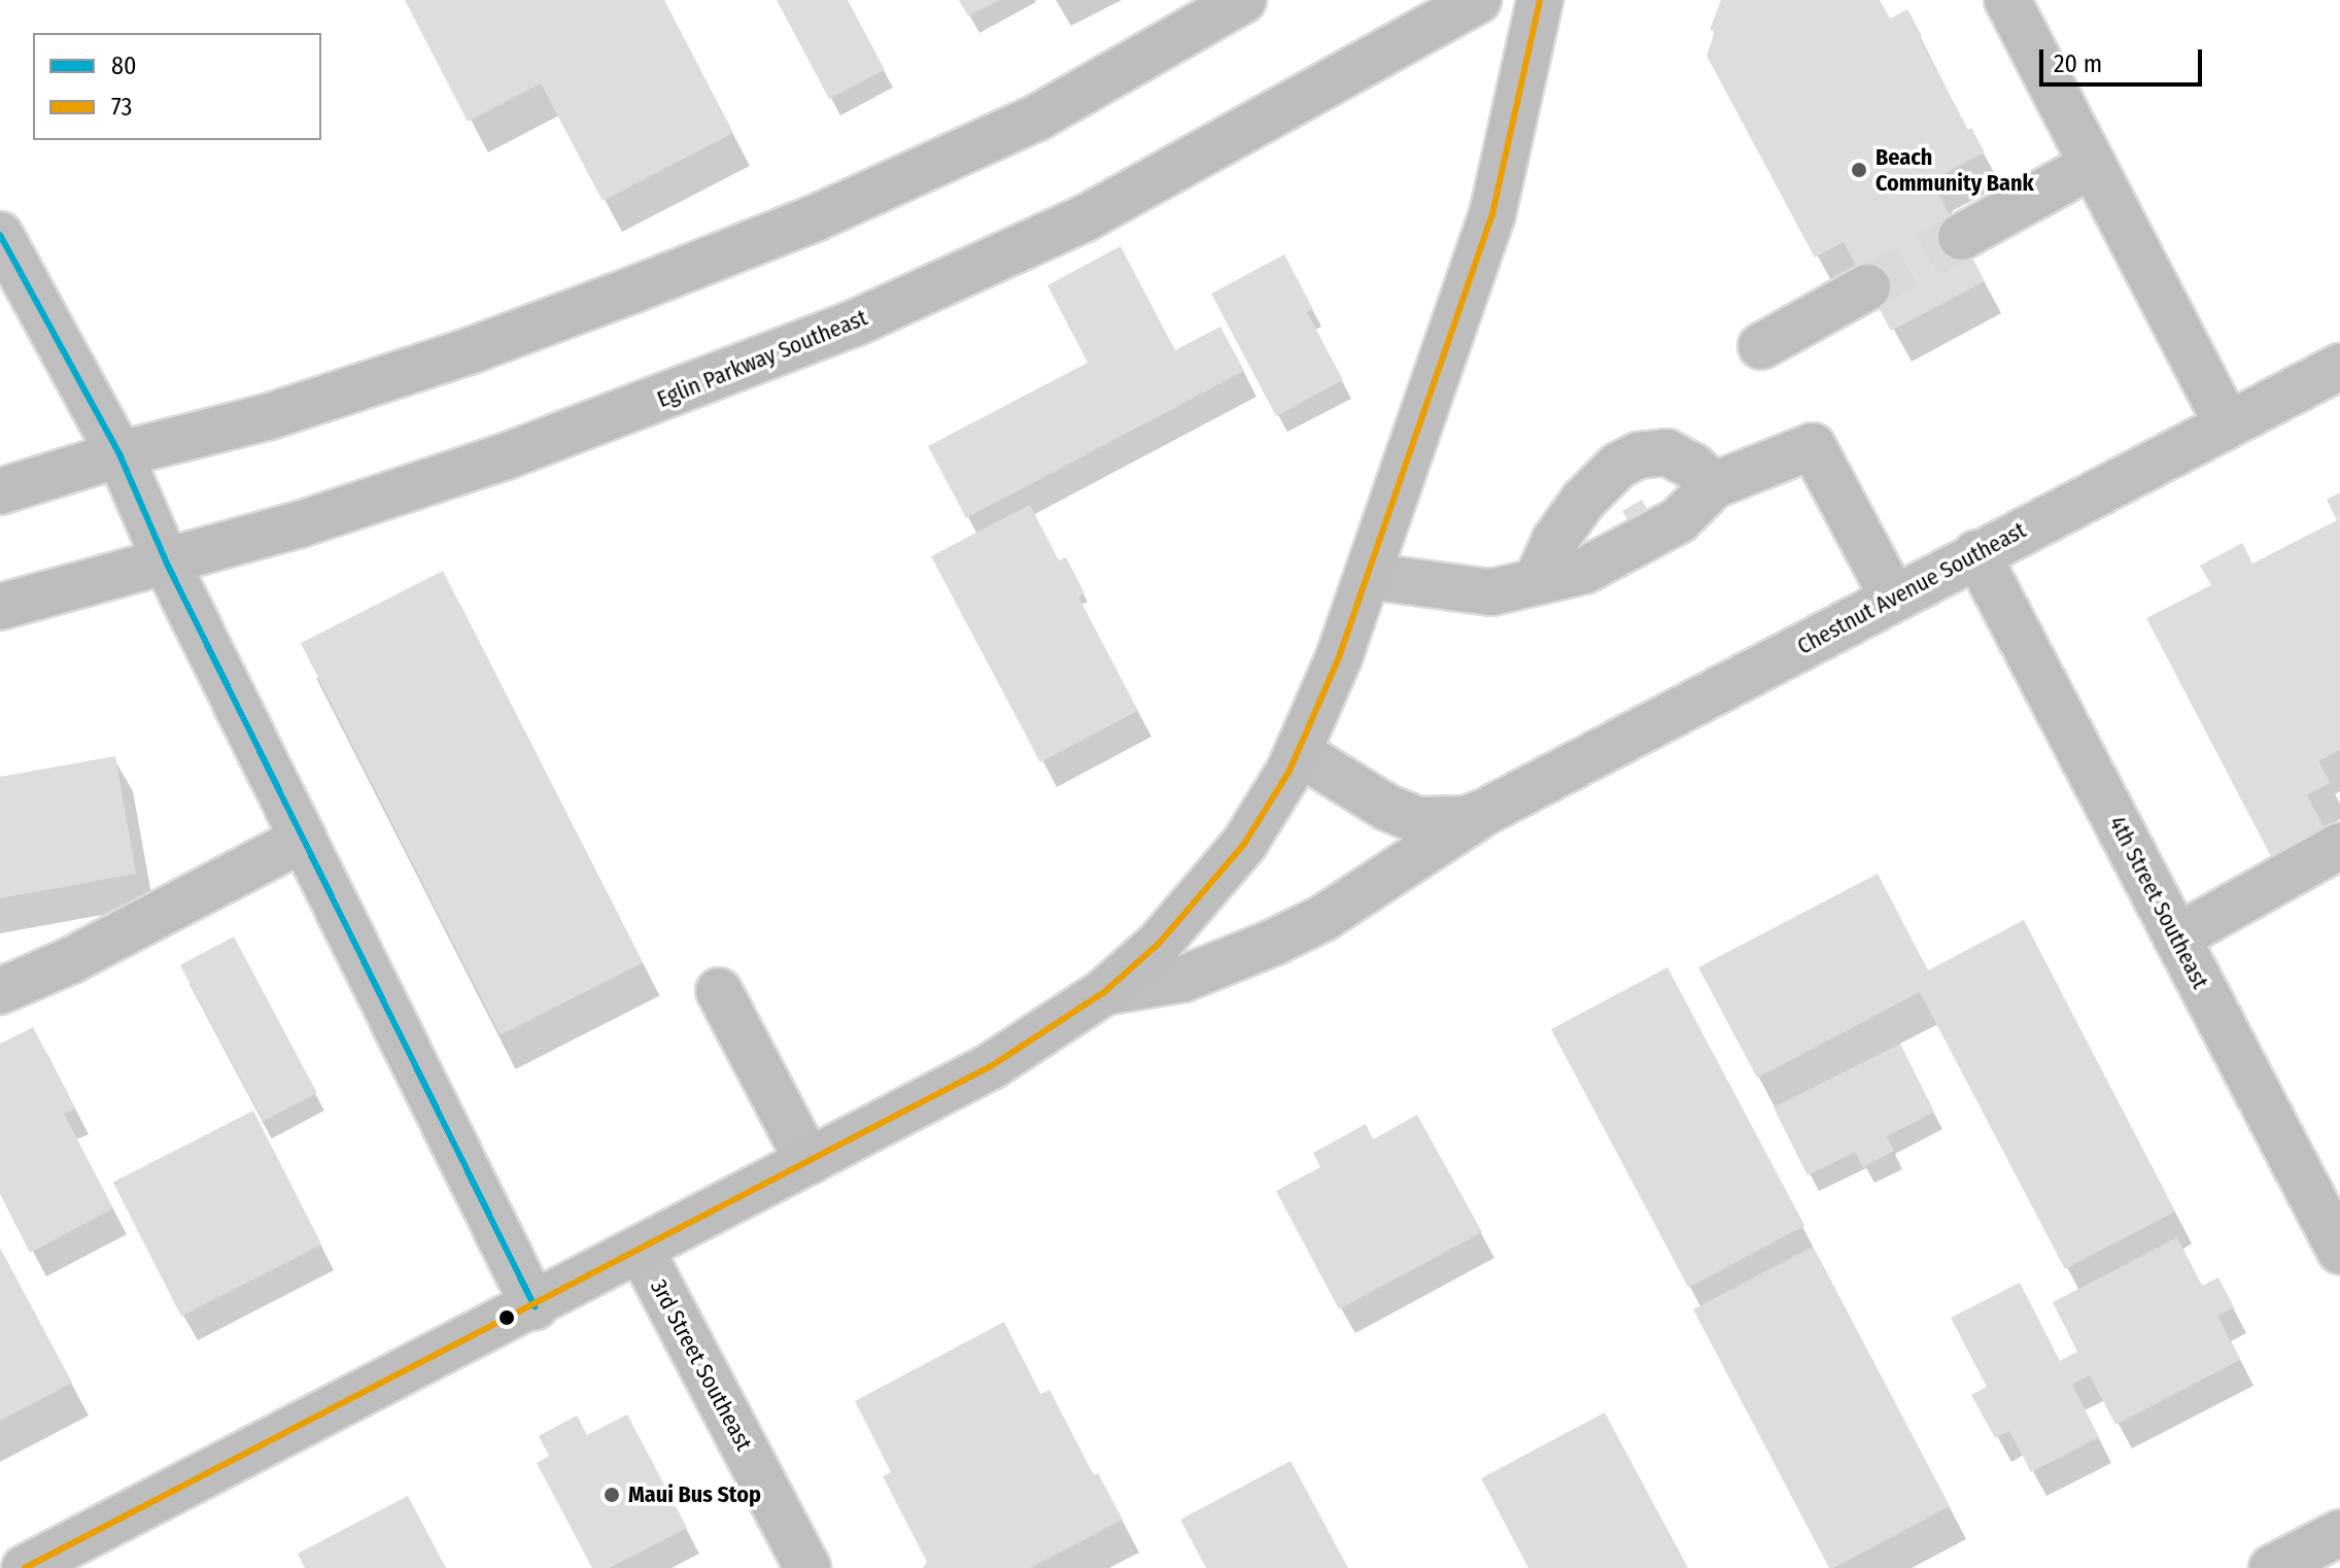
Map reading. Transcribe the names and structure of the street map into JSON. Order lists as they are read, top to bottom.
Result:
{
  "streets": {
    "main road": ["Eglin Parkway Southeast"],
    "street": ["Chestnut Avenue Southeast", "4th Street Southeast", "3rd Street Southeast"]
  },
  "crossings": [
    ["Chestnut Avenue Southeast", "4th Street Southeast"]
  ],
  "places": ["Beach Community Bank", "Maui Bus Stop"],
  "lines": ["transit line 73", "transit line 80"],
  "legend": ["80", "73"],
  "scale_bar": "20 m"
}
